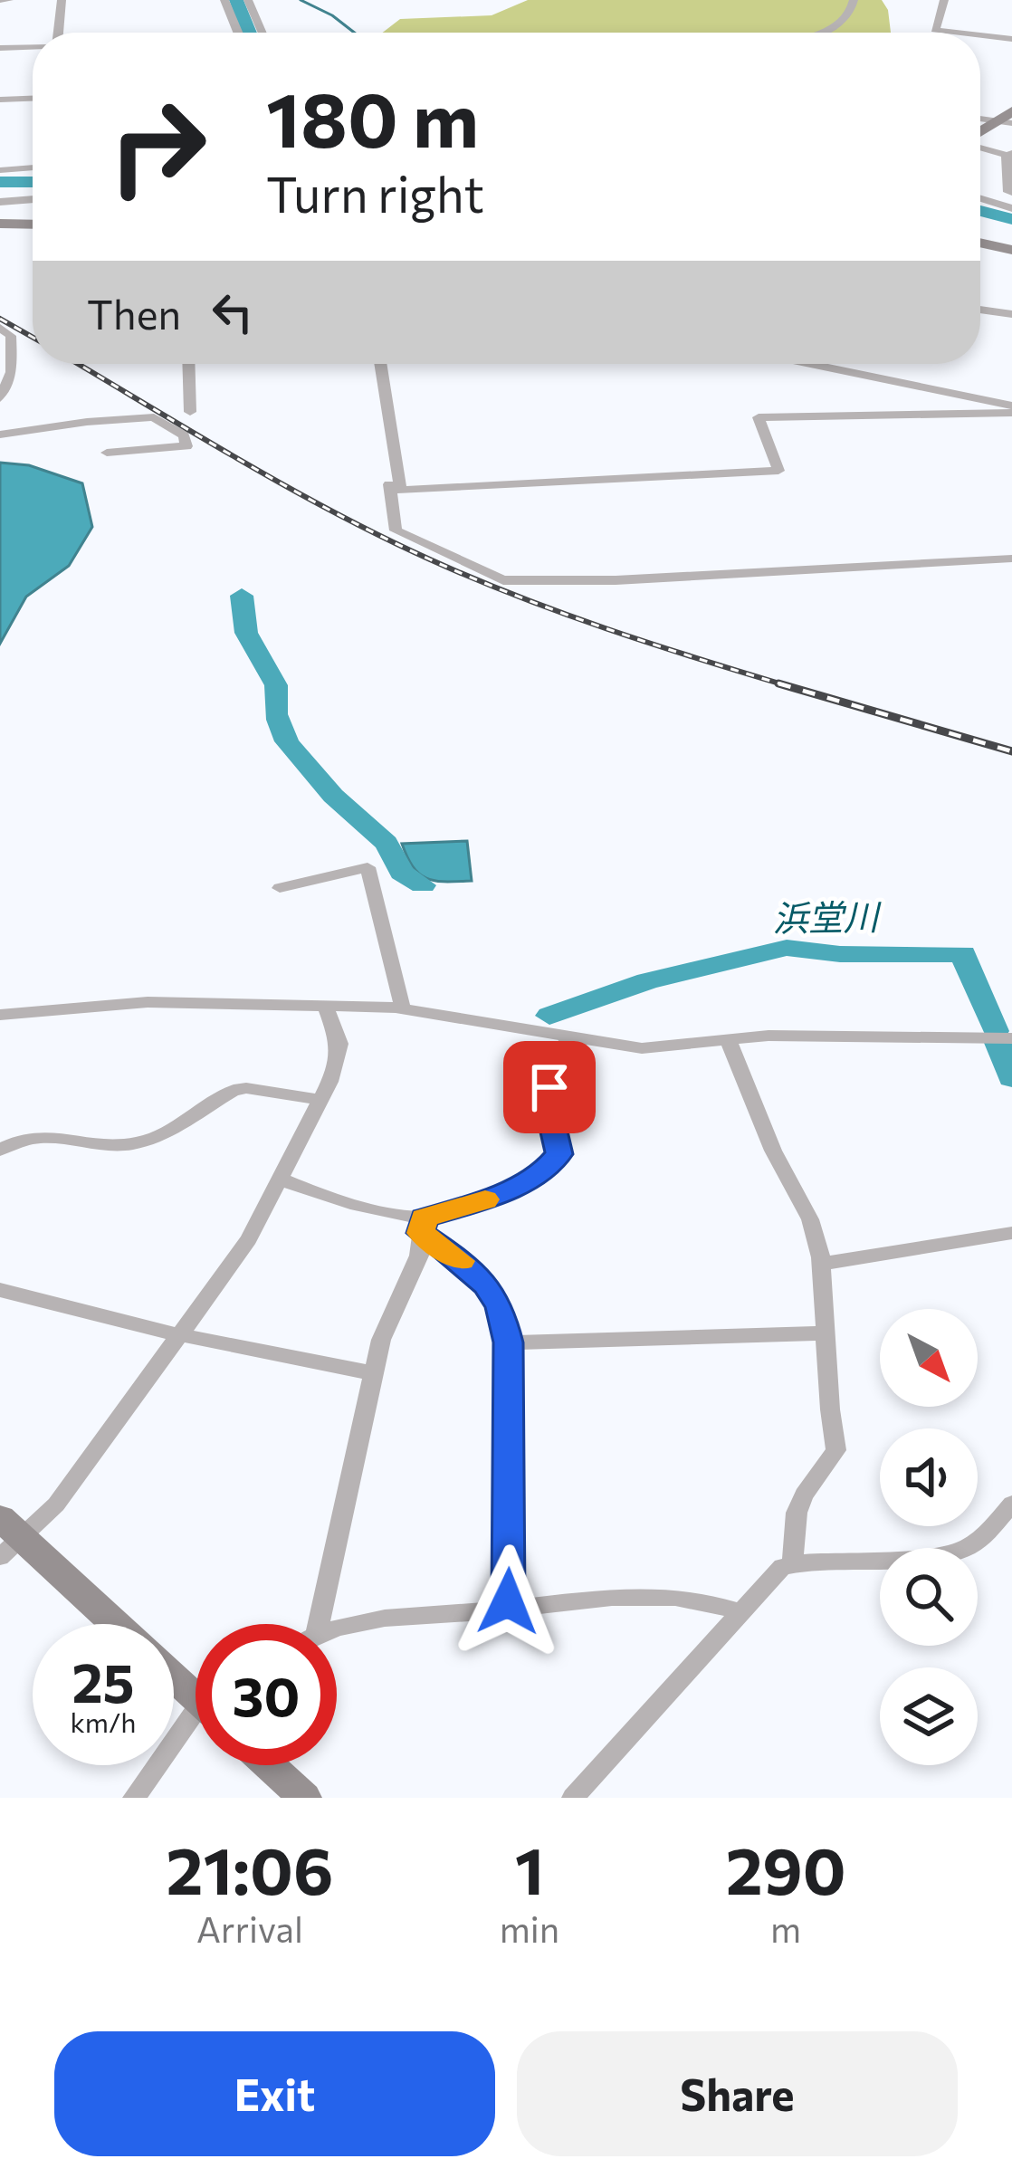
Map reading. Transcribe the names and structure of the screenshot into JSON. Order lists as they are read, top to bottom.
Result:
{
  "water": ["浜堂川"],
  "north": "bottom right",
  "page": {
    "turn": ["180 m", "Turn right"],
    "then": "Then",
    "speed": "25 km/h",
    "limit": "30",
    "eta": [
      "21:06",
      "Arrival",
      "1",
      "min",
      "290",
      "m"
    ],
    "buttons": ["Exit", "Share"]
  }
}
